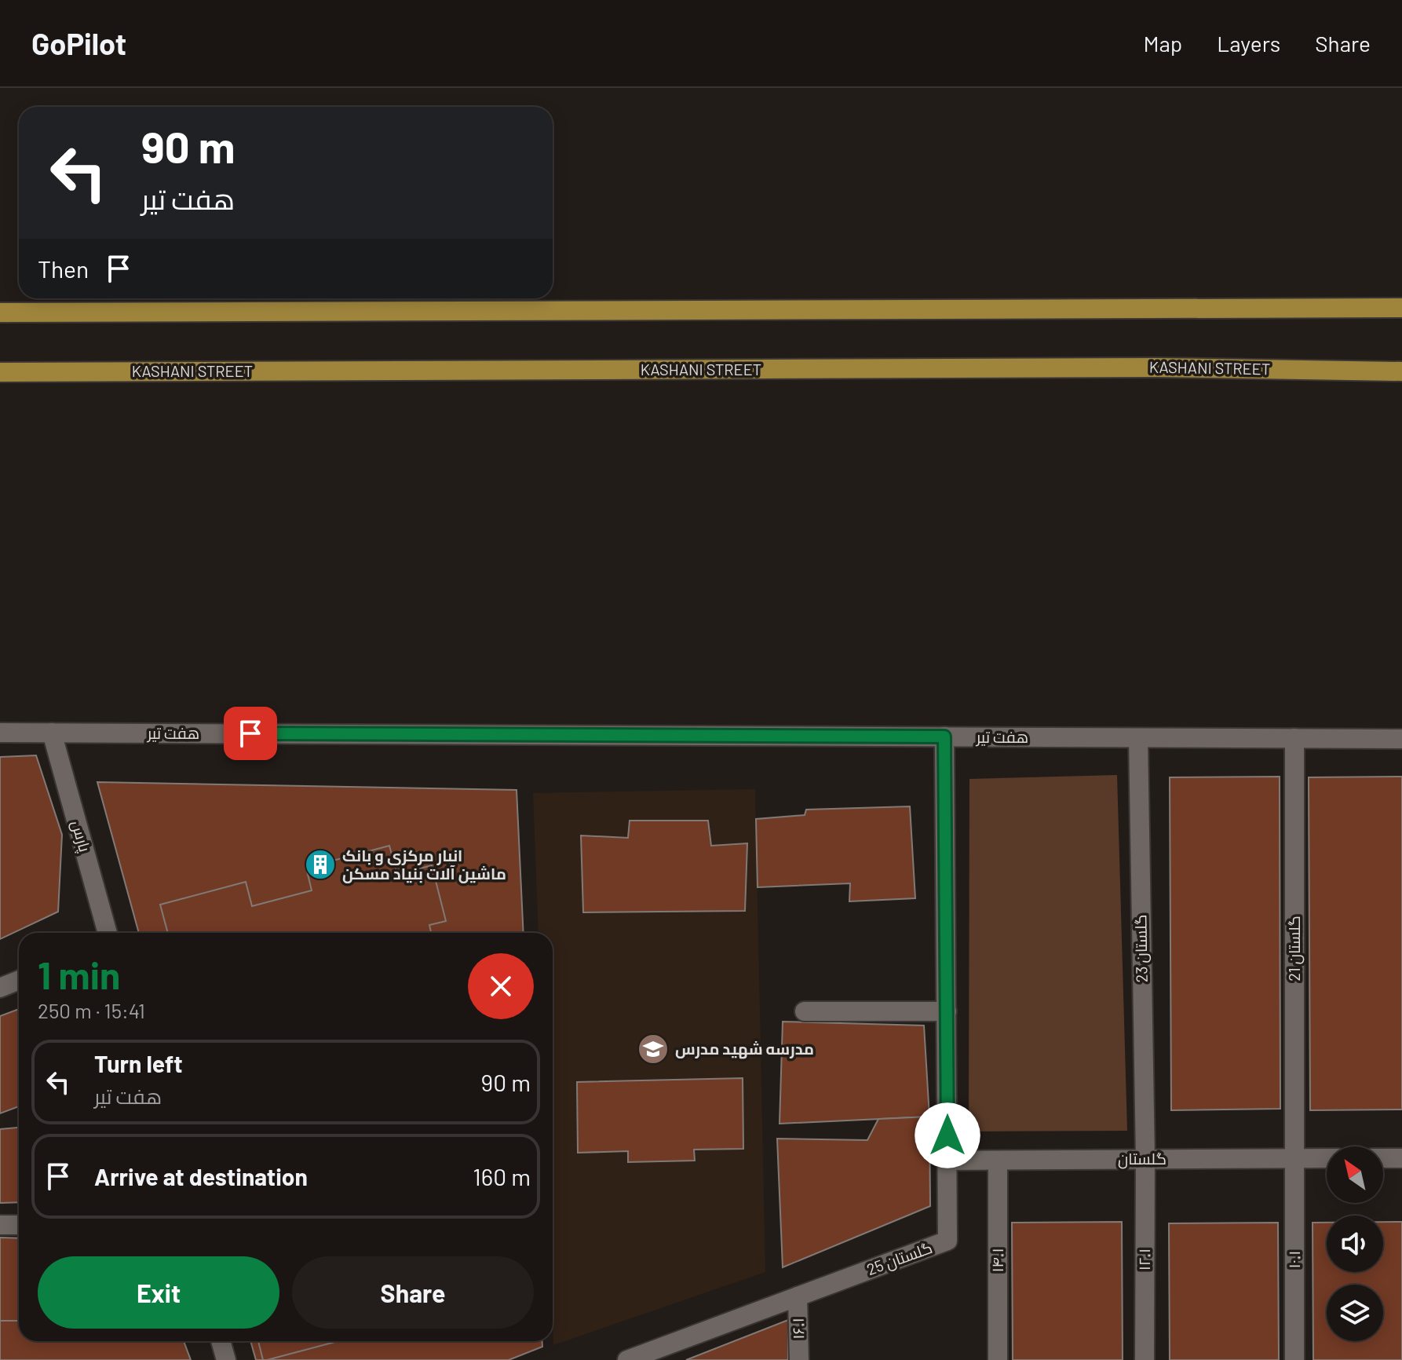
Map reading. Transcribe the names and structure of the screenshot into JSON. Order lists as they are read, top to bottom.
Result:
{
  "streets": {
    "main road": ["KASHANI STREET"],
    "street": [
      "هفت تیر",
      "پارس",
      "گلستان 23",
      "گلستان 21",
      "گلستان",
      "گلستان 25",
      "۱۲.۱",
      "۱۰.۱",
      "۱۴.۱",
      "۱۶.۱"
    ]
  },
  "crossings": [
    ["هفت تیر", "پارس"],
    ["هفت تیر", "گلستان 23"],
    ["هفت تیر", "گلستان 21"],
    ["هفت تیر", "گلستان 25"],
    ["گلستان 23", "گلستان"],
    ["گلستان 23", "۱۲.۱"],
    ["گلستان 21", "گلستان"],
    ["گلستان 21", "۱۰.۱"],
    ["گلستان", "گلستان 25"],
    ["گلستان", "۱۲.۱"],
    ["گلستان", "۱۰.۱"],
    ["گلستان", "۱۴.۱"],
    ["گلستان 25", "۱۶.۱"]
  ],
  "places": {
    "building": ["انبار مرکزی و بانک ماشین آلات بنیاد مسکن"],
    "school or university": ["مدرسه شهید مدرس"]
  },
  "north": "top left",
  "page": {
    "header": "GoPilot",
    "nav": ["Map", "Layers", "Share"],
    "turn": ["90 m", "هفت تیر"],
    "then": "Then",
    "heading": ["1 min", "250 m · 15:41"],
    "list": [
      {
        "name": "Turn left",
        "note": "هفت تیر",
        "value": "90 m"
      },
      {
        "name": "Arrive at destination",
        "value": "160 m"
      }
    ],
    "buttons": ["Exit", "Share"]
  }
}
